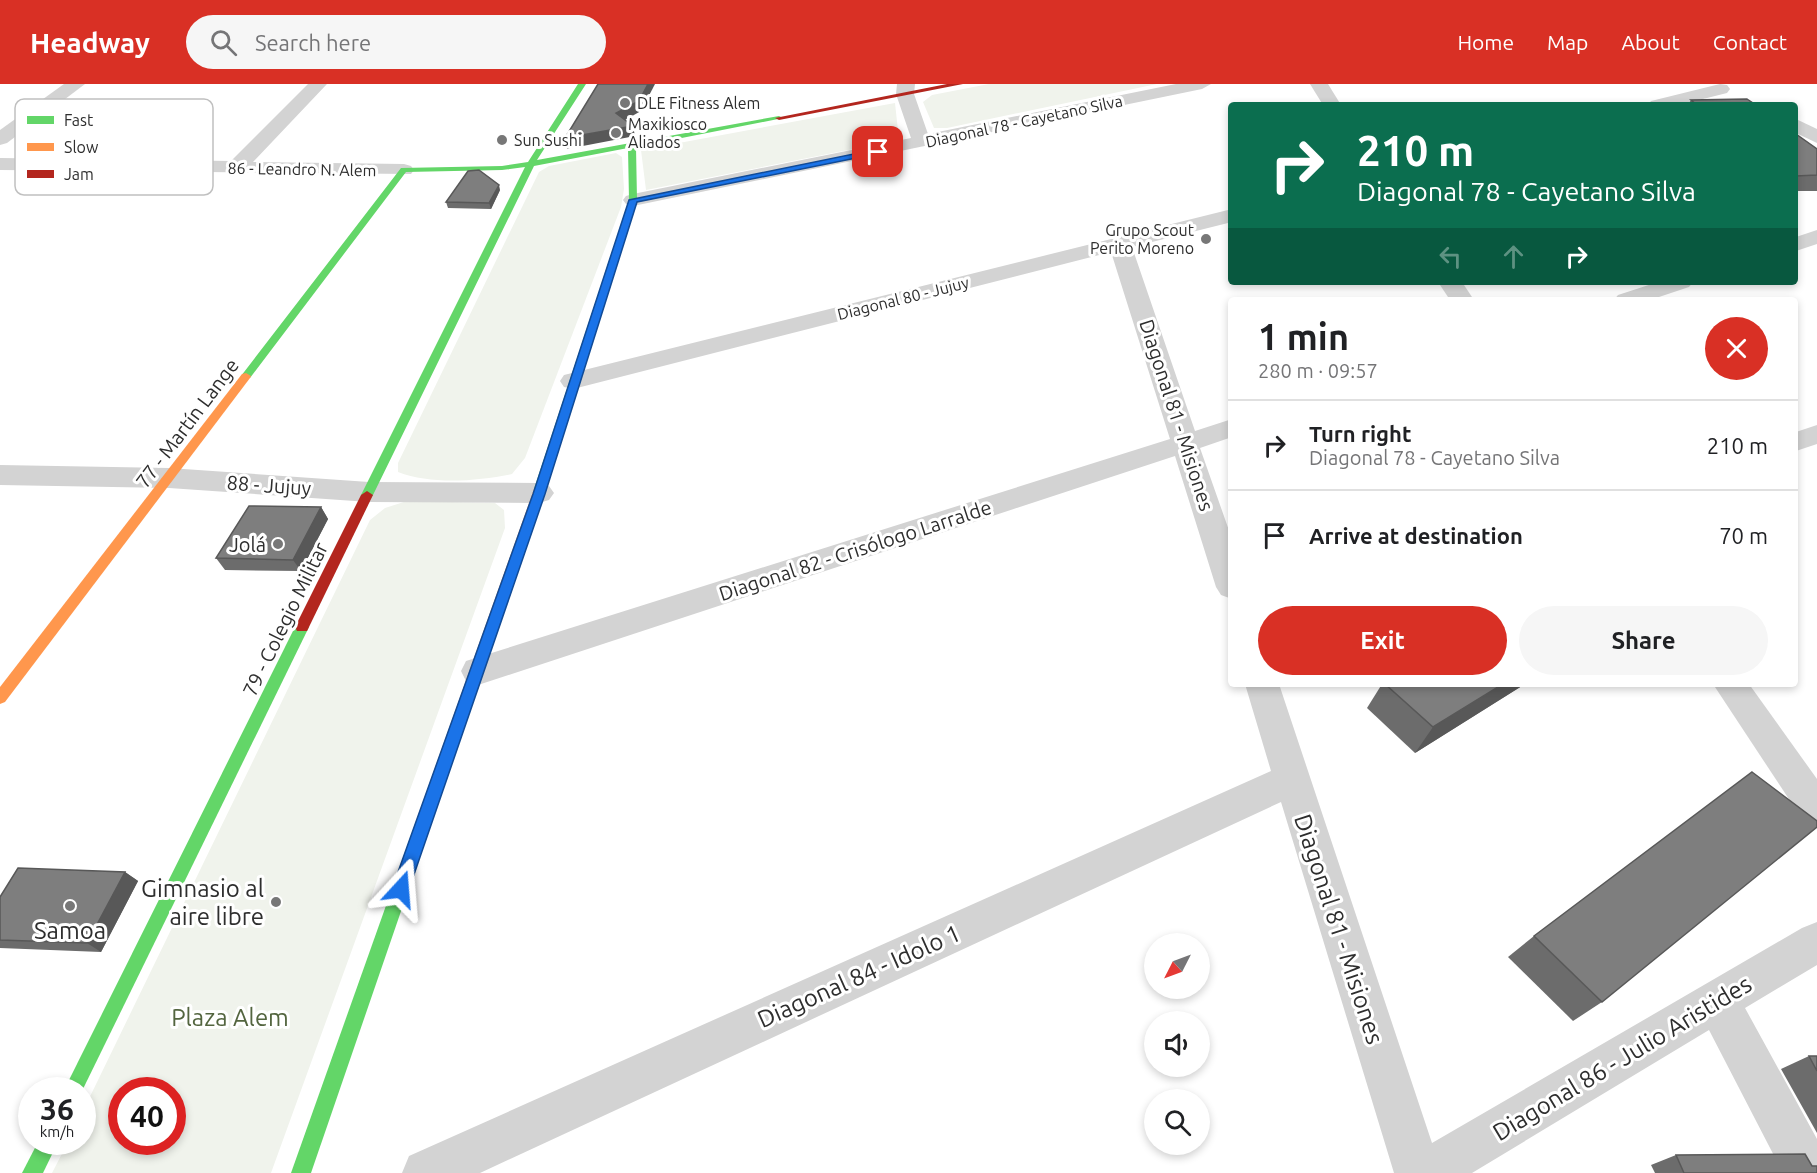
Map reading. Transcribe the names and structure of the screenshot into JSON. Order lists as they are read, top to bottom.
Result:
{
  "streets": {
    "street": [
      "Diagonal 78 - Cayetano Silva",
      "86 - Leandro N. Alem",
      "Diagonal 80 - Jujuy",
      "Diagonal 81 - Misiones",
      "77 - Martín Lange",
      "88 - Jujuy",
      "Diagonal 82 - Crisólogo Larralde",
      "79 - Colegio Militar",
      "Diagonal 84 - Idolo 1",
      "Diagonal 86 - Julio Aristides"
    ]
  },
  "crossings": [
    ["86 - Leandro N. Alem", "77 - Martín Lange"],
    ["86 - Leandro N. Alem", "79 - Colegio Militar"],
    ["Diagonal 80 - Jujuy", "Diagonal 81 - Misiones"],
    ["Diagonal 81 - Misiones", "Diagonal 82 - Crisólogo Larralde"],
    ["Diagonal 81 - Misiones", "Diagonal 84 - Idolo 1"],
    ["77 - Martín Lange", "88 - Jujuy"],
    ["88 - Jujuy", "79 - Colegio Militar"]
  ],
  "parks": ["Plaza Alem"],
  "places": [
    "DLE Fitness Alem",
    "Maxikiosco Aliados",
    "Sun Sushi",
    "Grupo Scout Perito Moreno",
    "Jolá",
    "Gimnasio al aire libre",
    "Samoa"
  ],
  "legend": ["Fast", "Slow", "Jam"],
  "north": "bottom left",
  "page": {
    "header": "Headway",
    "search": "Search here",
    "nav": [
      "Home",
      "Map",
      "About",
      "Contact"
    ],
    "turn": ["210 m", "Diagonal 78 - Cayetano Silva"],
    "heading": ["1 min", "280 m · 09:57"],
    "list": [
      {
        "name": "Turn right",
        "note": "Diagonal 78 - Cayetano Silva",
        "value": "210 m"
      },
      {
        "name": "Arrive at destination",
        "value": "70 m"
      }
    ],
    "buttons": ["Exit", "Share"],
    "speed": "36 km/h",
    "limit": "40"
  }
}
